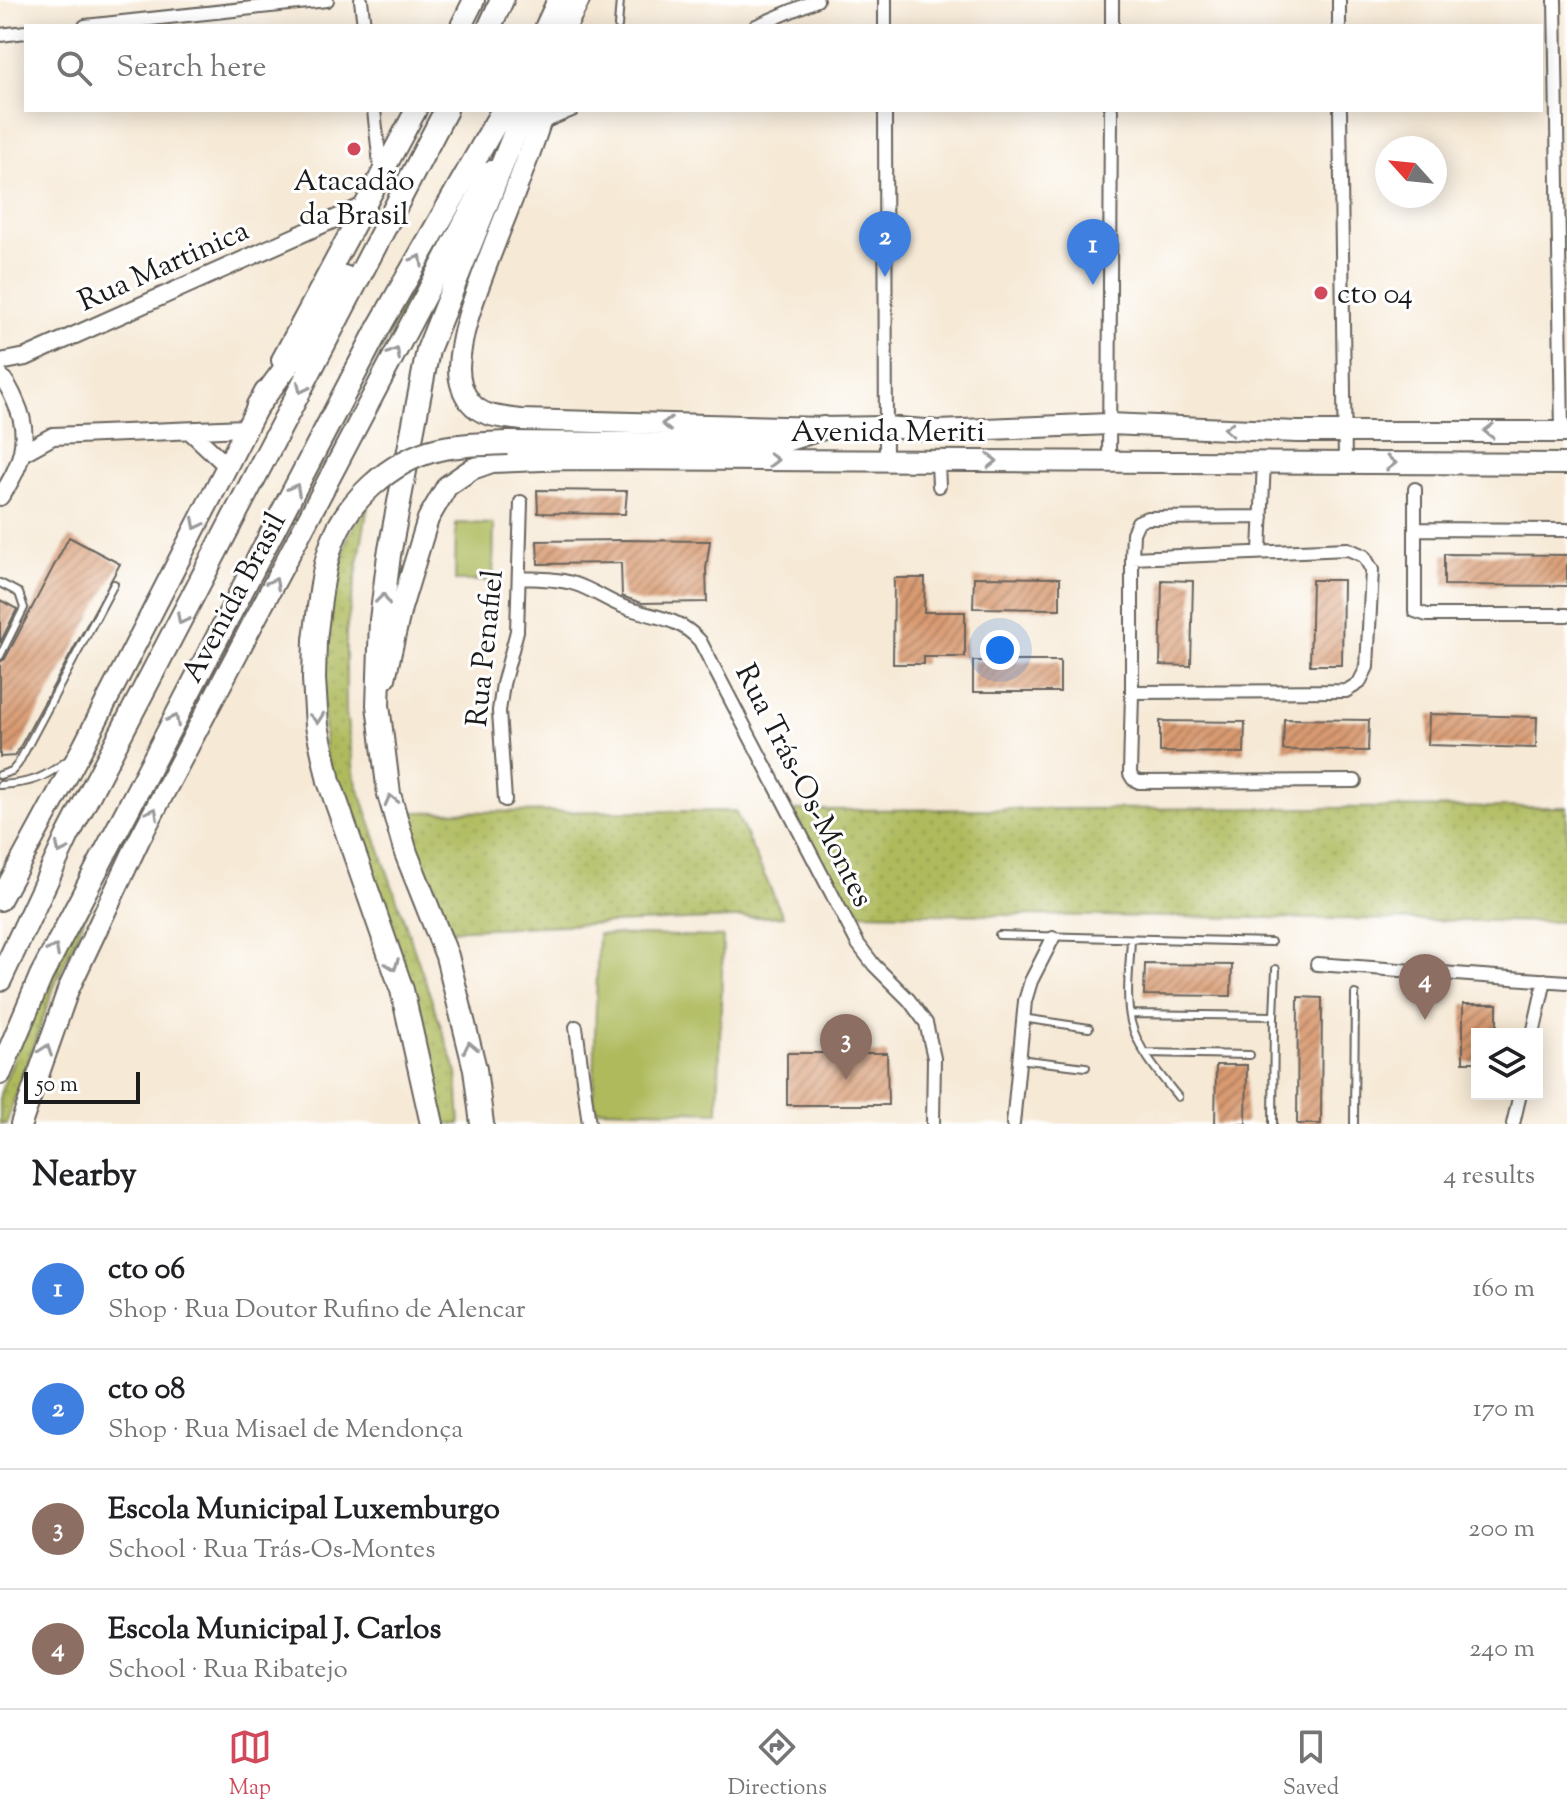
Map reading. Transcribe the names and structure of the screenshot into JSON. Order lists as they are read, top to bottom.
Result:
{
  "streets": {
    "highway": ["Avenida Brasil"],
    "main road": ["Avenida Meriti"],
    "street": ["Rua Martinica", "Rua Penafiel", "Rua Trás-Os-Montes"]
  },
  "crossings": [
    ["Avenida Meriti", "Avenida Brasil"],
    ["Rua Penafiel", "Rua Trás-Os-Montes"]
  ],
  "places": ["Atacadão da Brasil", "cto 04"],
  "scale_bar": "50 m",
  "north": "top left",
  "page": {
    "search": "Search here",
    "pins": [
      "2",
      "1",
      "4",
      "3"
    ],
    "scale": "50 m",
    "heading": ["Nearby", "4 results"],
    "list": [
      {
        "mark": "1",
        "name": "cto 06",
        "note": "Shop · Rua Doutor Rufino de Alencar",
        "value": "160 m"
      },
      {
        "mark": "2",
        "name": "cto 08",
        "note": "Shop · Rua Misael de Mendonça",
        "value": "170 m"
      },
      {
        "mark": "3",
        "name": "Escola Municipal Luxemburgo",
        "note": "School · Rua Trás-Os-Montes",
        "value": "200 m"
      },
      {
        "mark": "4",
        "name": "Escola Municipal J. Carlos",
        "note": "School · Rua Ribatejo",
        "value": "240 m"
      }
    ],
    "nav": ["Map", "Directions", "Saved"]
  }
}
